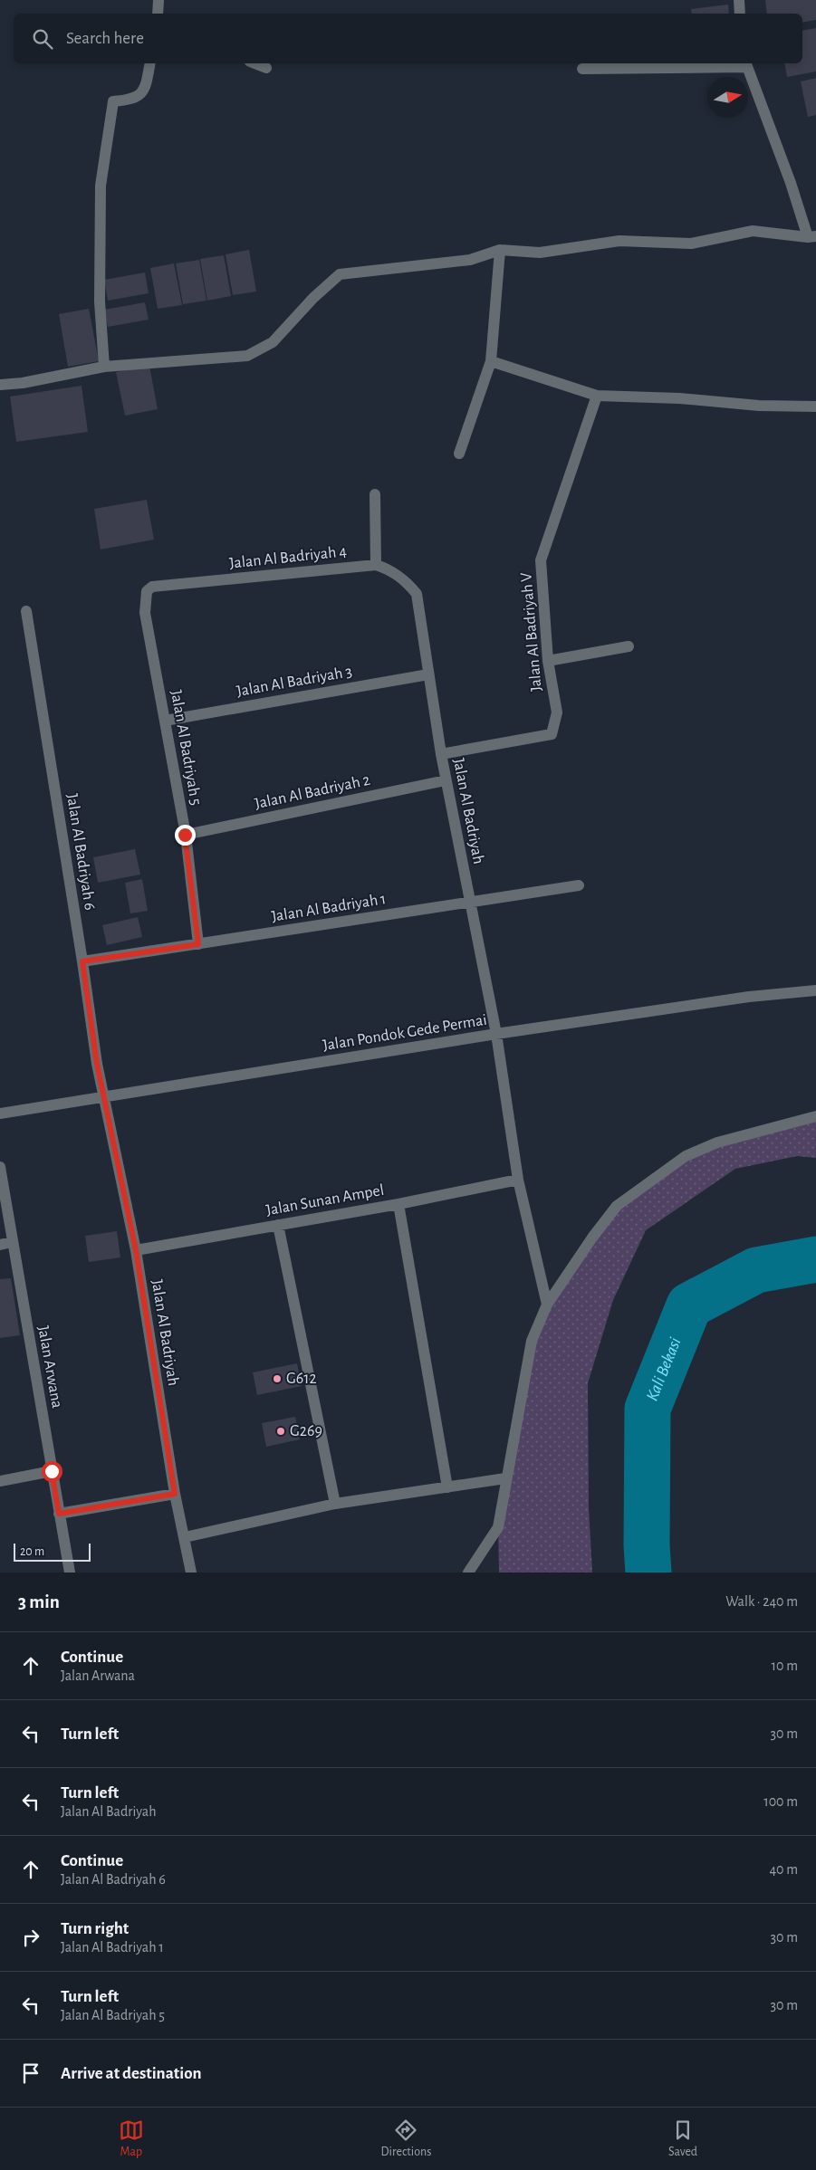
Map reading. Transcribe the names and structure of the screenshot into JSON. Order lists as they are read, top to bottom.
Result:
{
  "streets": {
    "street": [
      "Jalan Al Badriyah 4",
      "Jalan Al Badriyah V",
      "Jalan Al Badriyah 3",
      "Jalan Al Badriyah 5",
      "Jalan Al Badriyah 2",
      "Jalan Al Badriyah",
      "Jalan Al Badriyah 6",
      "Jalan Al Badriyah 1",
      "Jalan Pondok Gede Permai",
      "Jalan Sunan Ampel",
      "Jalan Arwana"
    ]
  },
  "crossings": [
    ["Jalan Al Badriyah 4", "Jalan Al Badriyah 5"],
    ["Jalan Al Badriyah 4", "Jalan Al Badriyah"],
    ["Jalan Al Badriyah V", "Jalan Al Badriyah"],
    ["Jalan Al Badriyah 3", "Jalan Al Badriyah 5"],
    ["Jalan Al Badriyah 3", "Jalan Al Badriyah"],
    ["Jalan Al Badriyah 5", "Jalan Al Badriyah 2"],
    ["Jalan Al Badriyah 5", "Jalan Al Badriyah 1"],
    ["Jalan Al Badriyah 2", "Jalan Al Badriyah"],
    ["Jalan Al Badriyah", "Jalan Al Badriyah 6"],
    ["Jalan Al Badriyah", "Jalan Al Badriyah 1"],
    ["Jalan Al Badriyah", "Jalan Pondok Gede Permai"],
    ["Jalan Al Badriyah", "Jalan Sunan Ampel"],
    ["Jalan Al Badriyah 6", "Jalan Al Badriyah 1"],
    ["Jalan Al Badriyah 6", "Jalan Pondok Gede Permai"]
  ],
  "water": ["Kali Bekasi"],
  "places": ["G612", "G269"],
  "scale_bar": "20 m",
  "north": "right",
  "page": {
    "search": "Search here",
    "scale": "20 m",
    "heading": ["3 min", "Walk · 240 m"],
    "list": [
      ["Continue", "Jalan Arwana", "10 m"],
      ["Turn left", "30 m"],
      ["Turn left", "Jalan Al Badriyah", "100 m"],
      ["Continue", "Jalan Al Badriyah 6", "40 m"],
      ["Turn right", "Jalan Al Badriyah 1", "30 m"],
      ["Turn left", "Jalan Al Badriyah 5", "30 m"],
      "Arrive at destination"
    ],
    "nav": ["Map", "Directions", "Saved"]
  }
}
